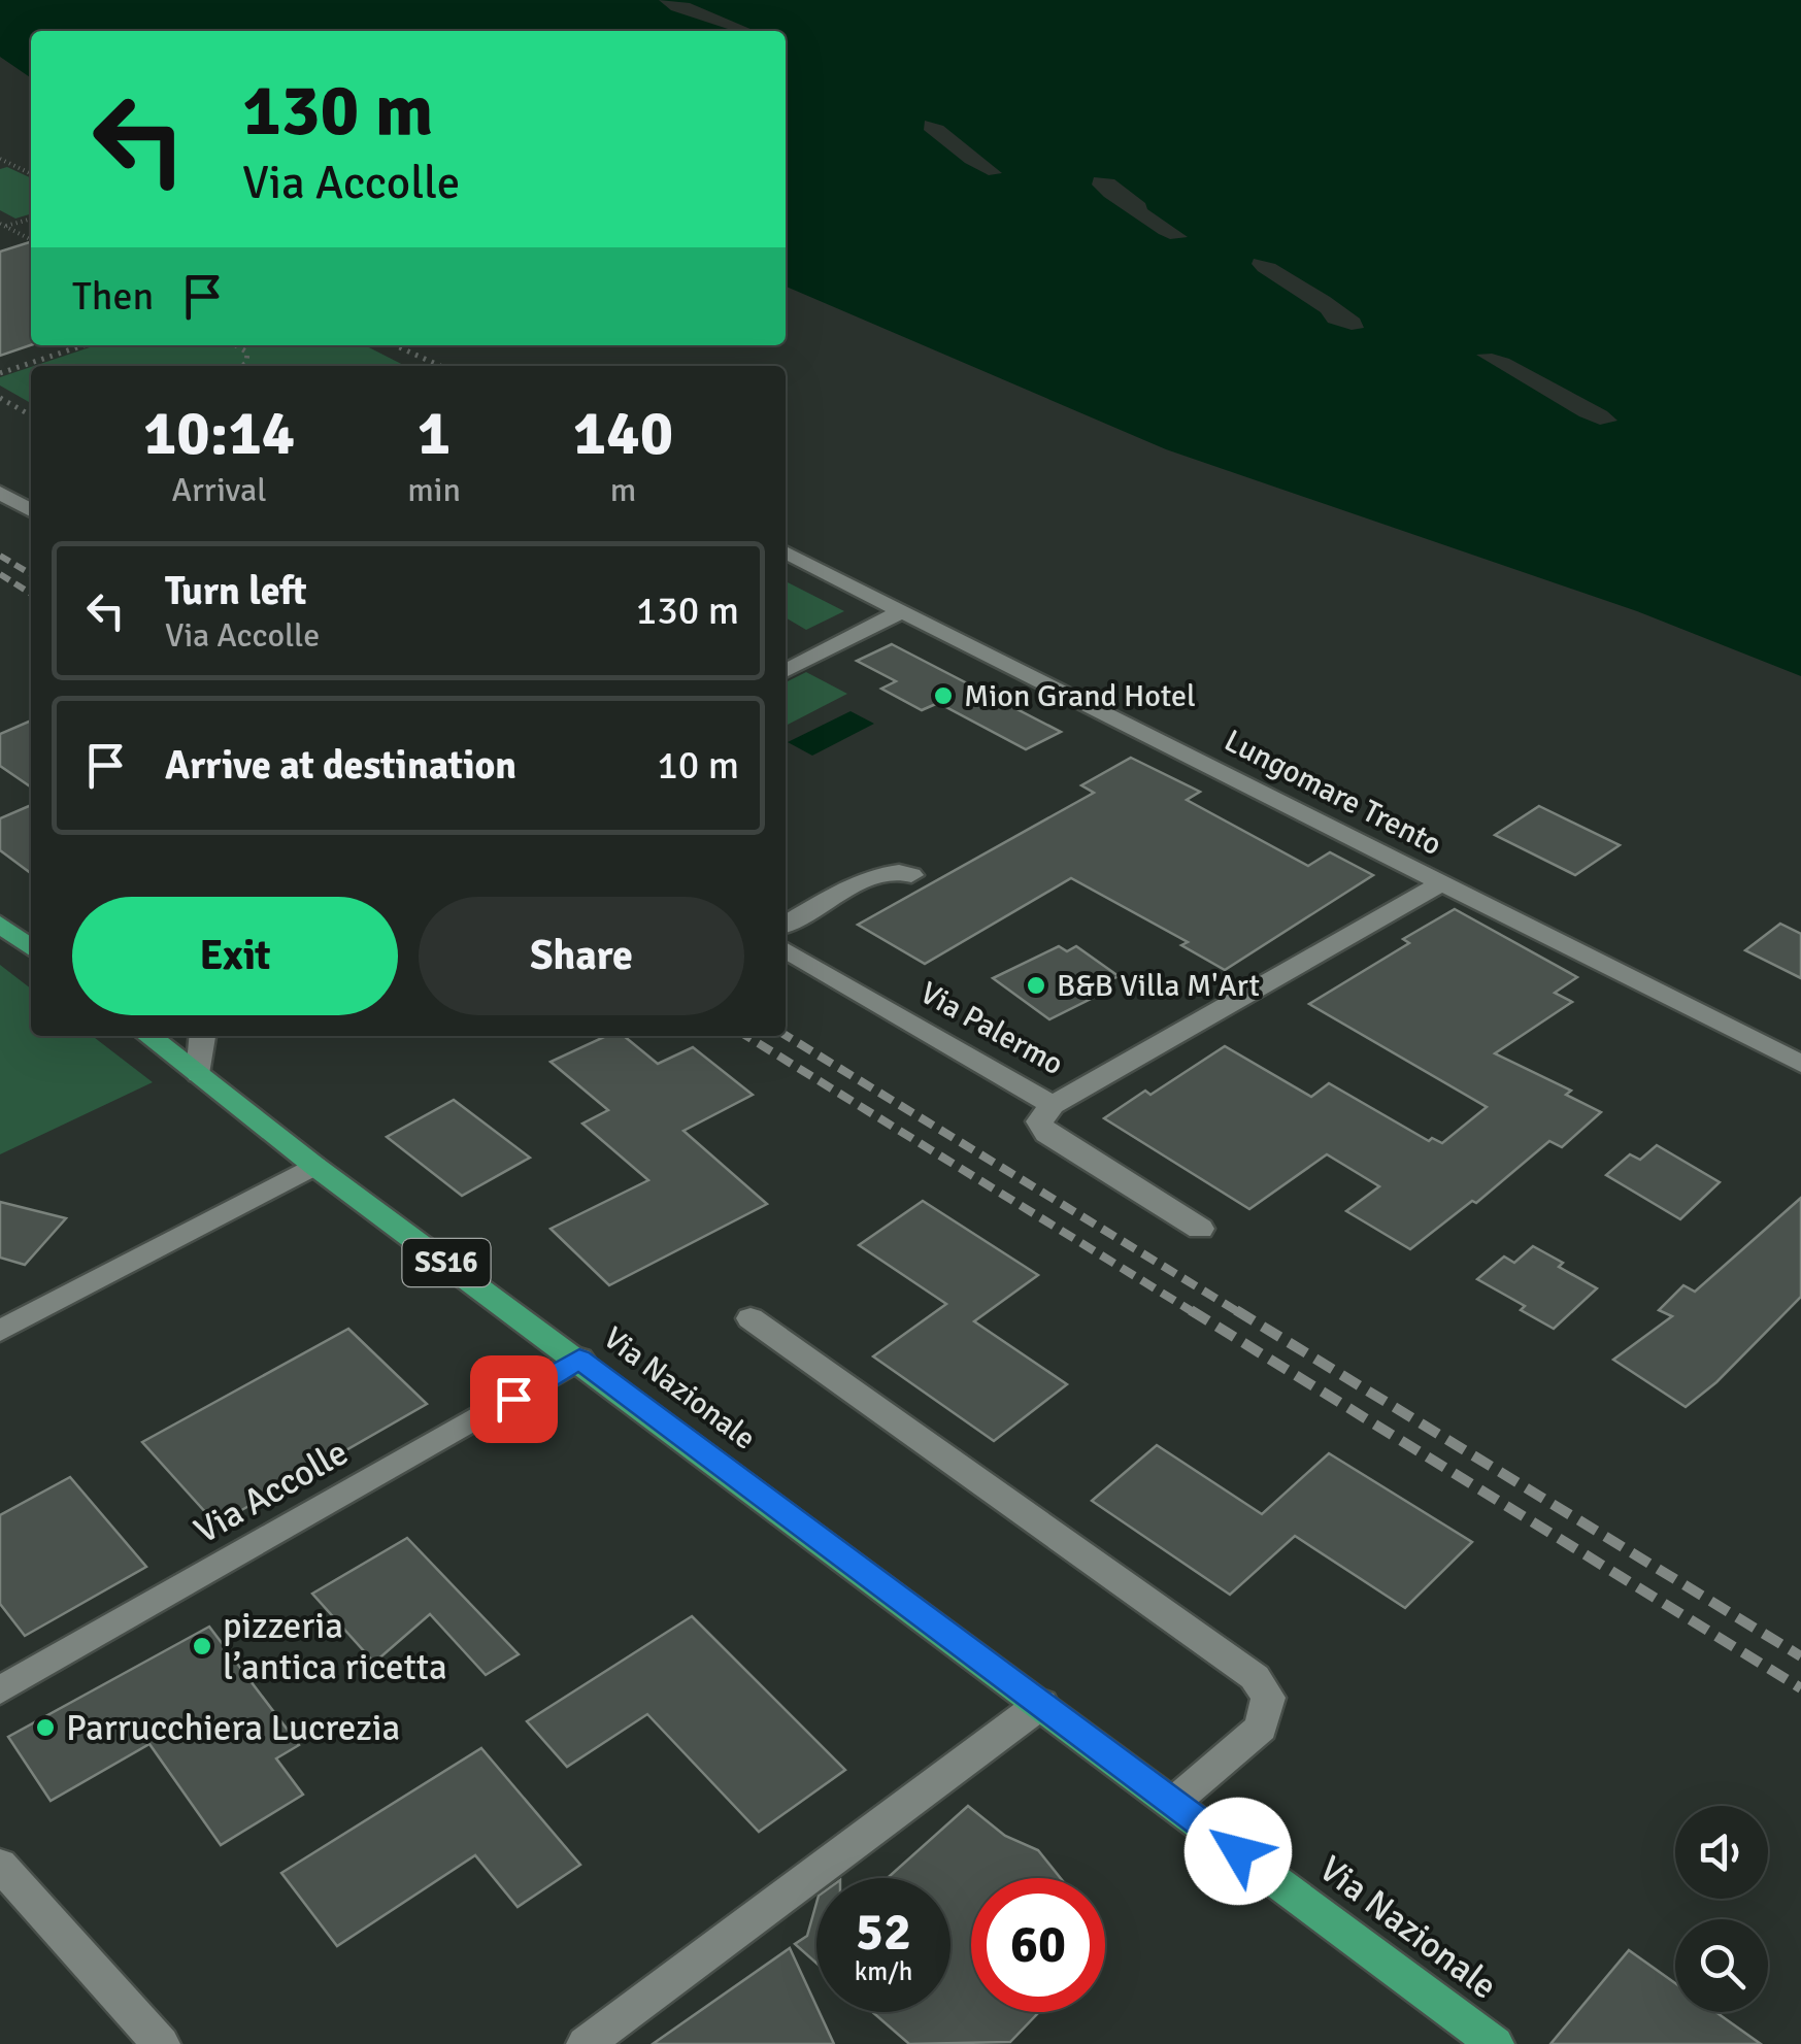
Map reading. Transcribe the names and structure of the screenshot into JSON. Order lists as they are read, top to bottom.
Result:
{
  "streets": {
    "main road": ["SS16", "Via Nazionale"],
    "street": ["Lungomare Trento", "Via Palermo", "Via Accolle"]
  },
  "crossings": [
    ["Lungomare Trento", "Via Palermo"],
    ["Via Nazionale", "Via Accolle"]
  ],
  "places": [
    "Mion Grand Hotel",
    "B&B Villa M'Art",
    "pizzeria l’antica ricetta",
    "Parrucchiera Lucrezia"
  ],
  "page": {
    "turn": ["130 m", "Via Accolle"],
    "then": "Then",
    "eta": [
      "10:14",
      "Arrival",
      "1",
      "min",
      "140",
      "m"
    ],
    "list": [
      {
        "name": "Turn left",
        "note": "Via Accolle",
        "value": "130 m"
      },
      {
        "name": "Arrive at destination",
        "value": "10 m"
      }
    ],
    "buttons": ["Exit", "Share"],
    "speed": "52 km/h",
    "limit": "60"
  }
}
